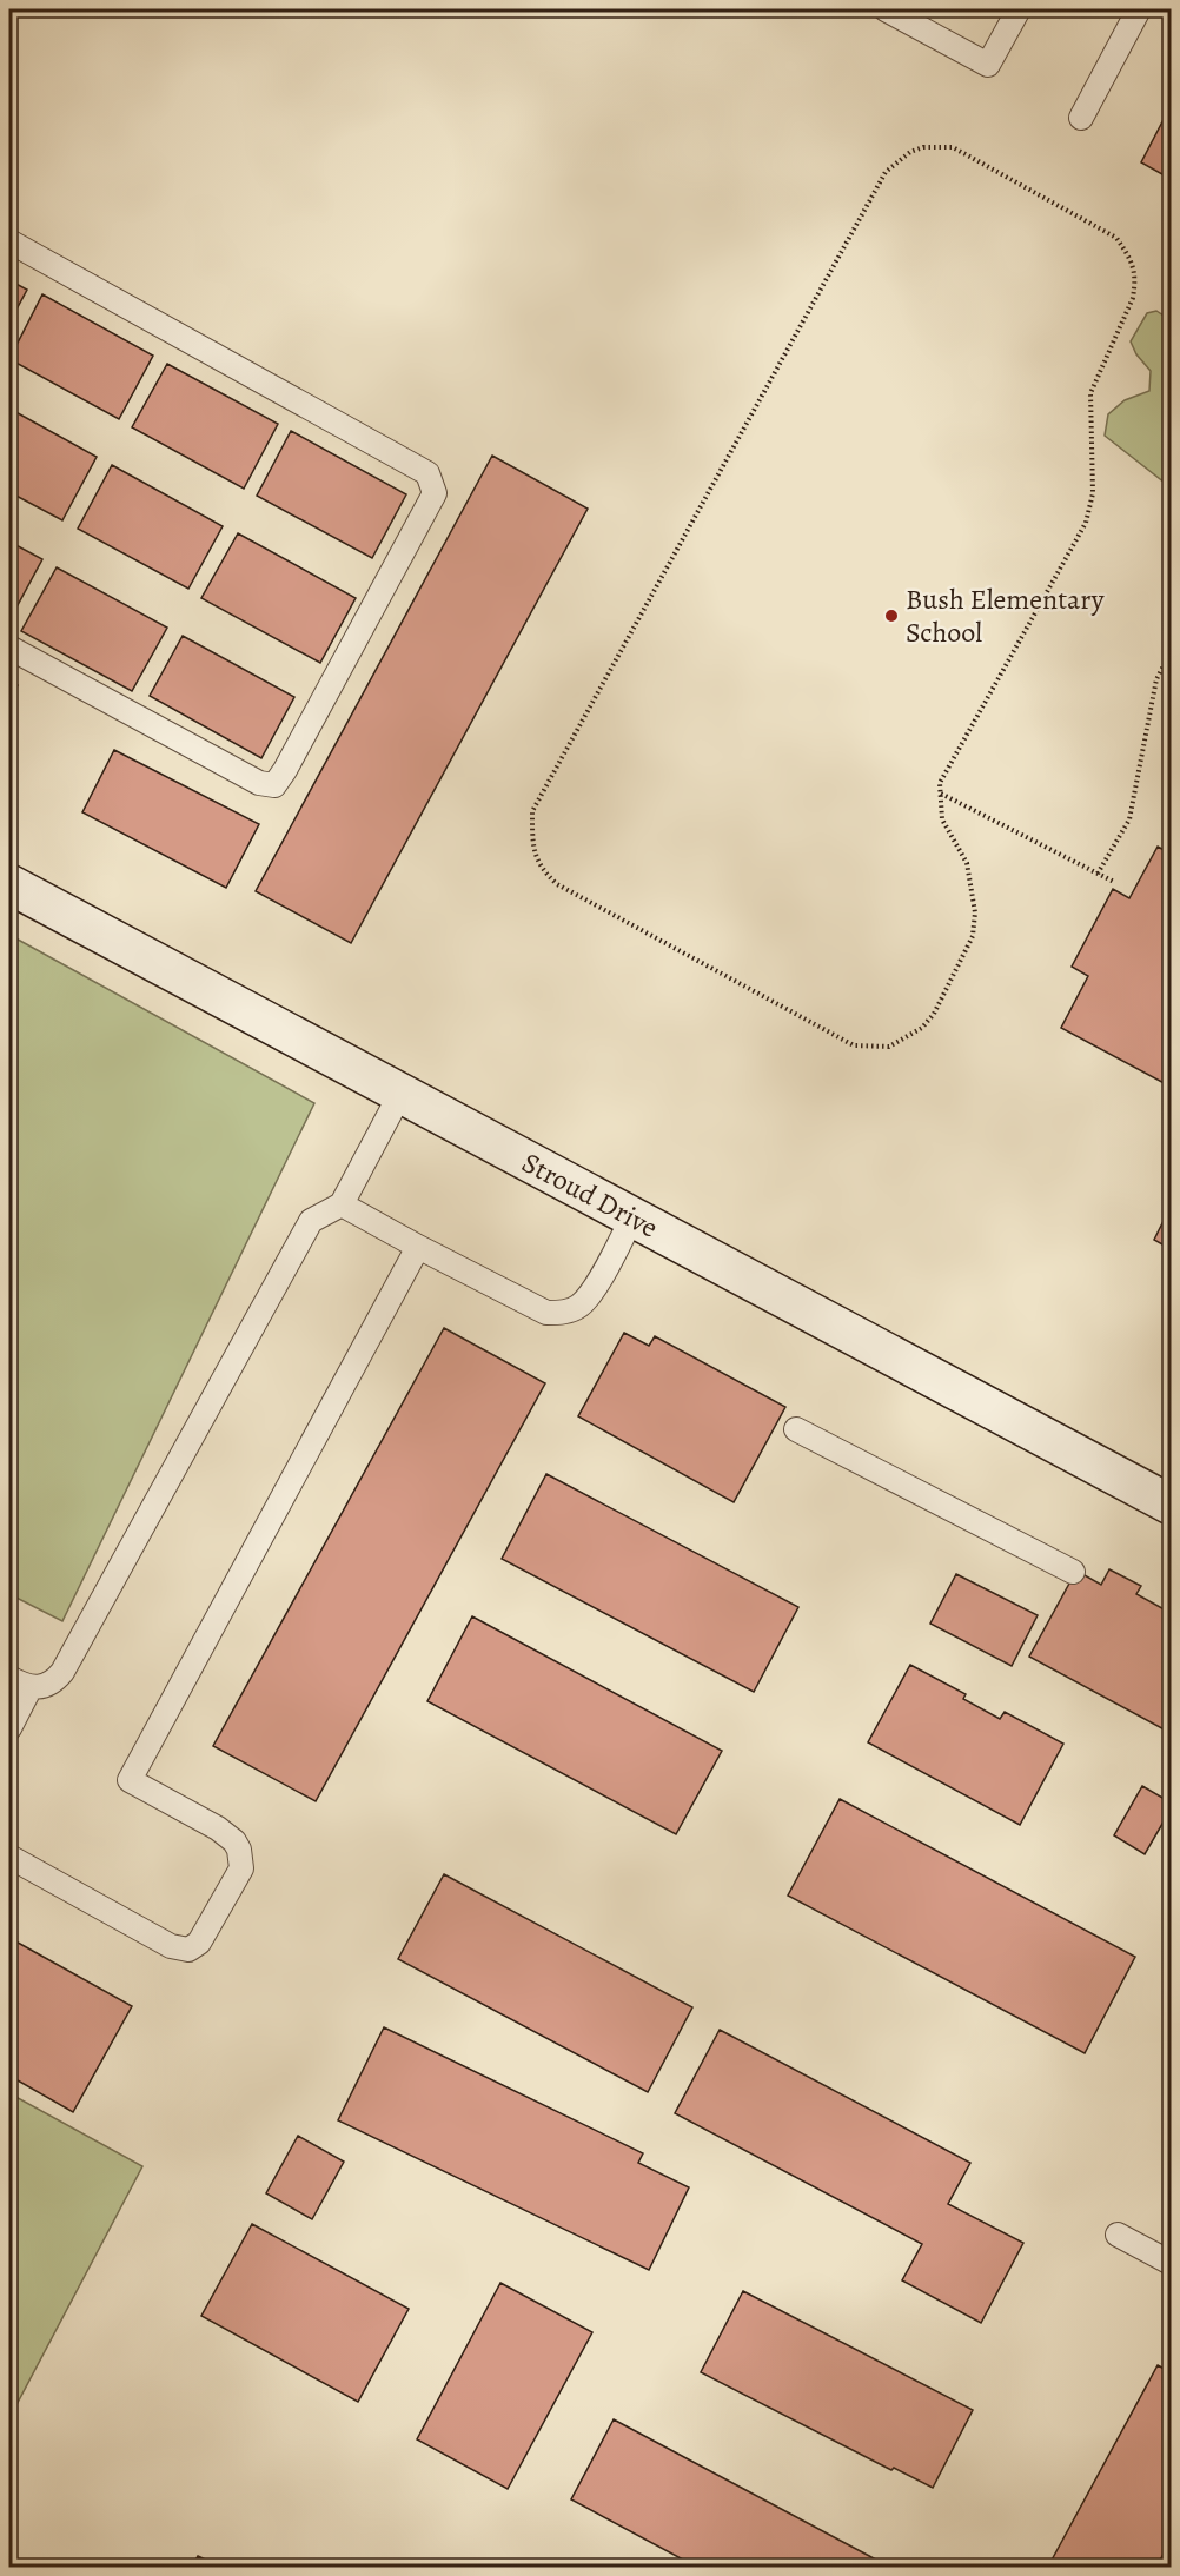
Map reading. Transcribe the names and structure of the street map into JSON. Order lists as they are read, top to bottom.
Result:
{
  "streets": {
    "street": ["Stroud Drive"]
  },
  "places": ["Bush Elementary School"]
}
